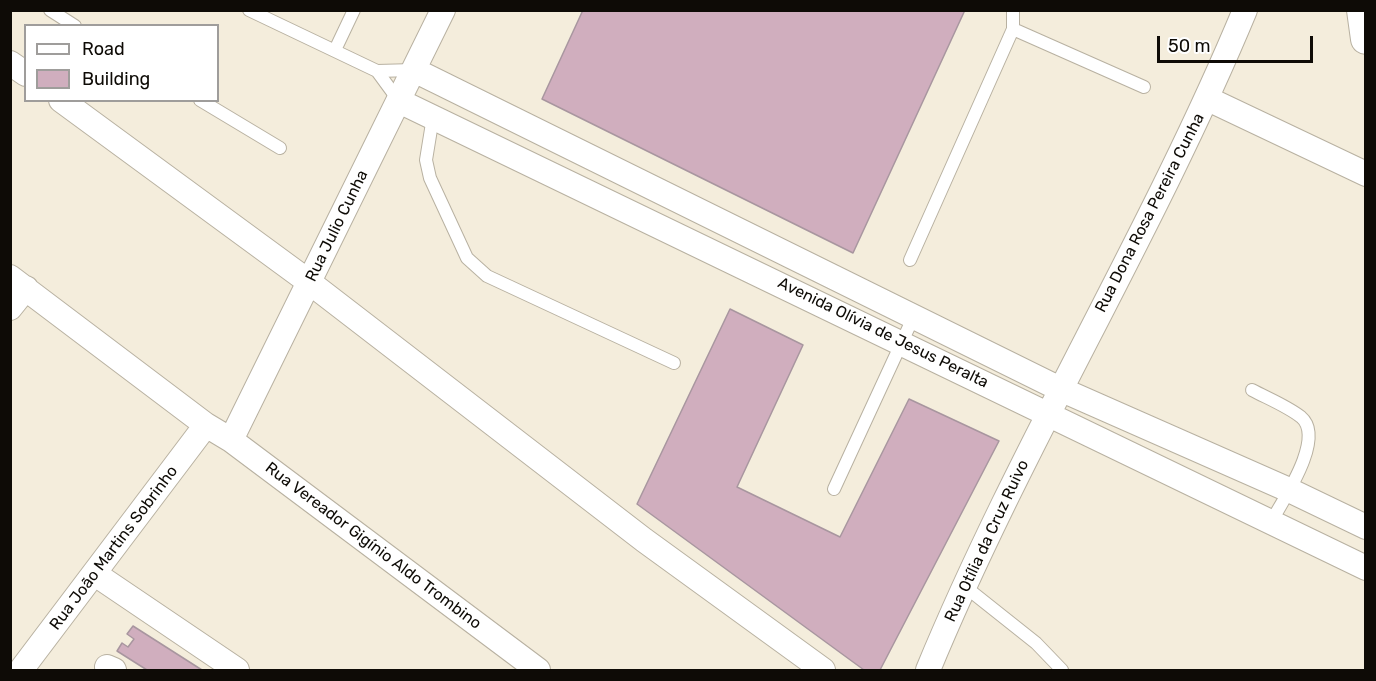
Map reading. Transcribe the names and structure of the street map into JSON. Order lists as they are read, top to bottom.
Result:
{
  "streets": {
    "street": [
      "Rua Dona Rosa Pereira Cunha",
      "Rua Julio Cunha",
      "Avenida Olívia de Jesus Peralta",
      "Rua Otília da Cruz Ruivo",
      "Rua Vereador Gigínio Aldo Trombino",
      "Rua João Martins Sobrinho"
    ]
  },
  "crossings": [
    ["Rua Dona Rosa Pereira Cunha", "Avenida Olívia de Jesus Peralta"],
    ["Rua Dona Rosa Pereira Cunha", "Rua Otília da Cruz Ruivo"],
    ["Rua Julio Cunha", "Avenida Olívia de Jesus Peralta"],
    ["Rua Julio Cunha", "Rua Vereador Gigínio Aldo Trombino"],
    ["Avenida Olívia de Jesus Peralta", "Rua Otília da Cruz Ruivo"],
    ["Rua Vereador Gigínio Aldo Trombino", "Rua João Martins Sobrinho"]
  ],
  "legend": ["Road", "Building"],
  "scale_bar": "50 m"
}
